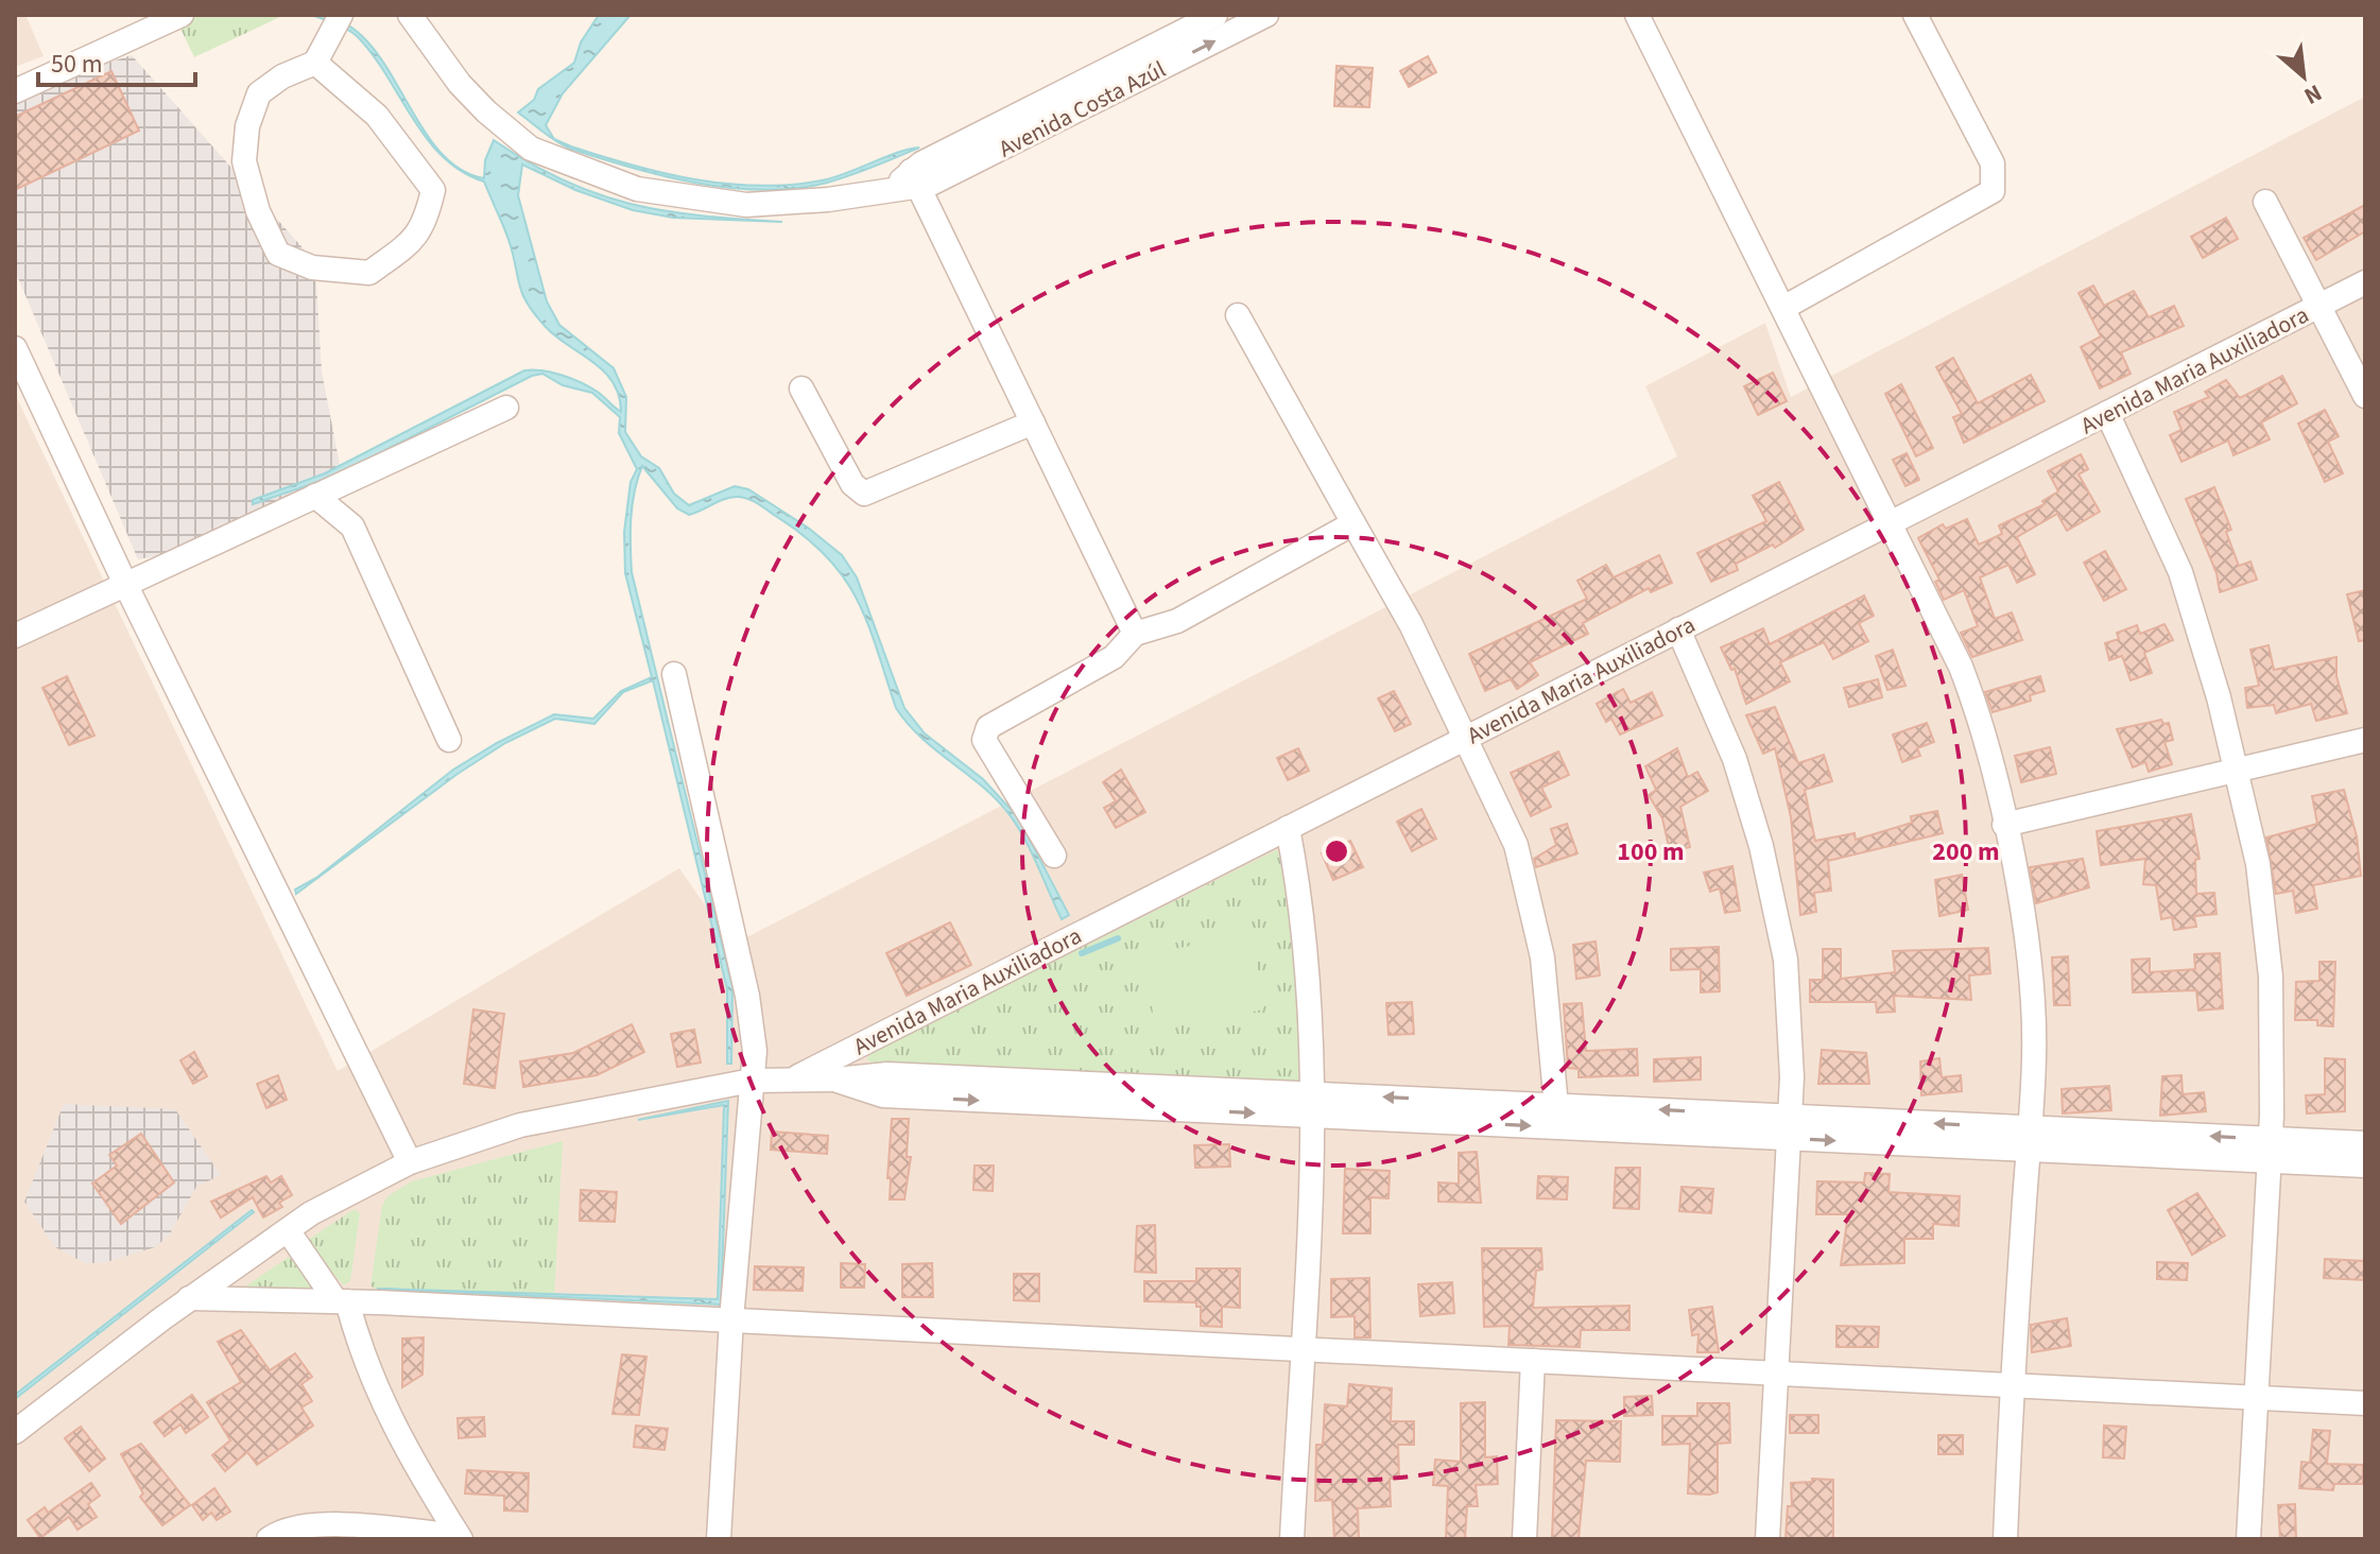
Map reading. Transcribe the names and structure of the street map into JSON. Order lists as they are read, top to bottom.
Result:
{
  "streets": {
    "street": ["Avenida Costa Azúl", "Avenida Maria Auxiliadora"]
  },
  "scale_bar": "50 m",
  "north": "bottom right",
  "rings": ["100 m", "200 m"]
}
